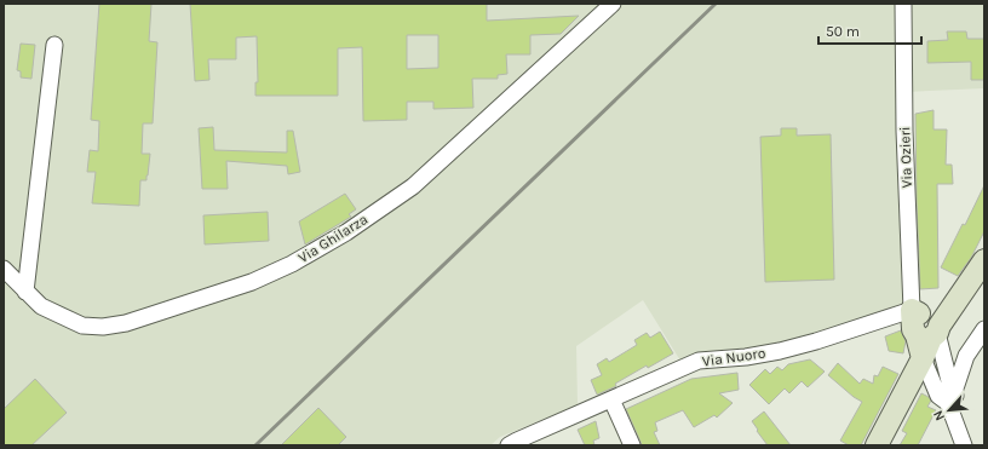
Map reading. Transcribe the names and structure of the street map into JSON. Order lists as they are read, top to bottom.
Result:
{
  "streets": {
    "street": ["Via Ozieri", "Via Ghilarza", "Via Nuoro"]
  },
  "crossings": [
    ["Via Ozieri", "Via Nuoro"]
  ],
  "scale_bar": "50 m",
  "north": "bottom left"
}
